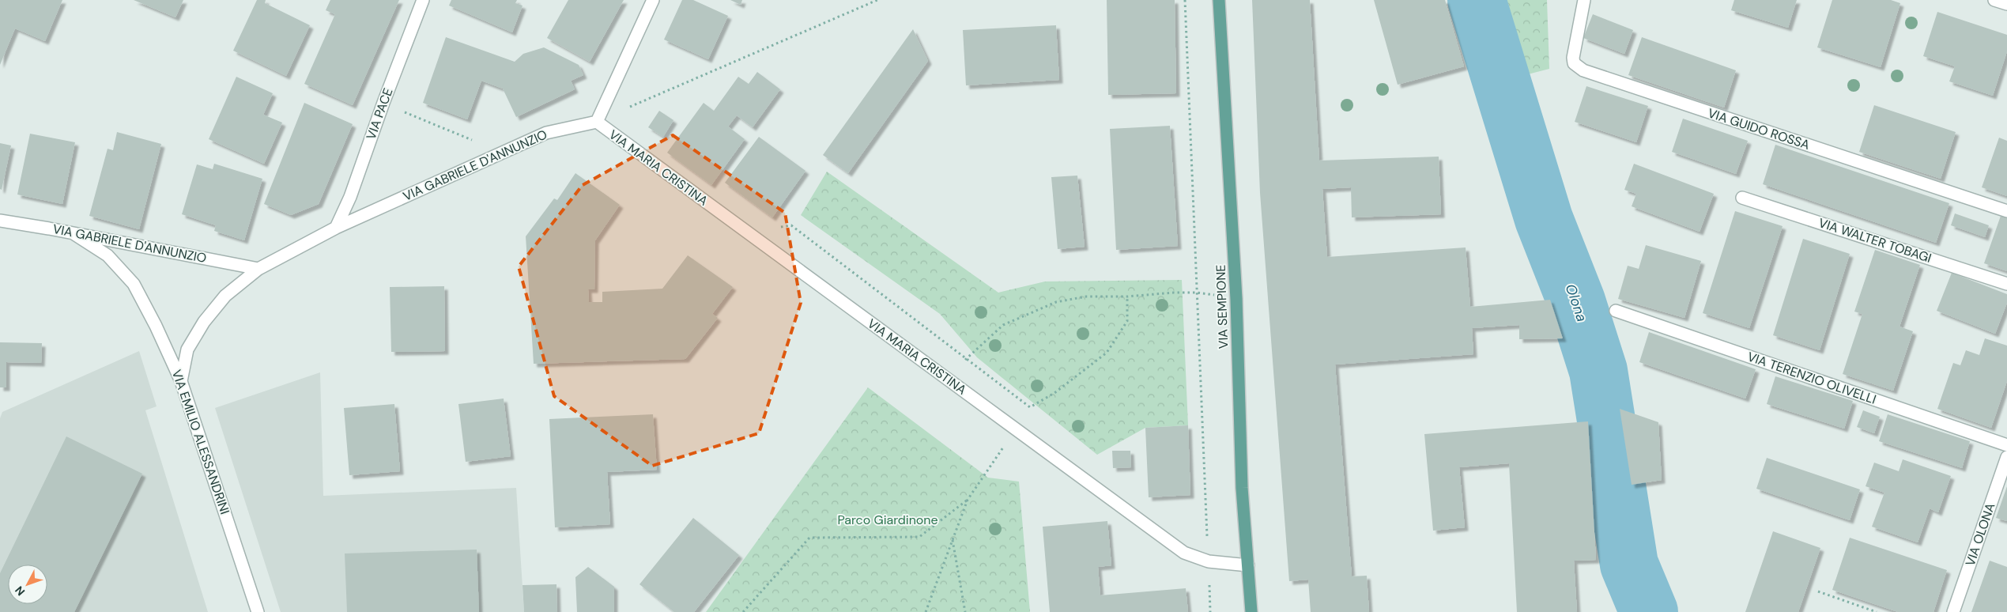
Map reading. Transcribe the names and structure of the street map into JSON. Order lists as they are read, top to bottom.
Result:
{
  "streets": {
    "main road": ["VIA SEMPIONE"],
    "street": [
      "VIA PACE",
      "VIA GUIDO ROSSA",
      "VIA GABRIELE D'ANNUNZIO",
      "VIA MARIA CRISTINA",
      "VIA WALTER TOBAGI",
      "VIA TERENZIO OLIVELLI",
      "VIA EMILIO ALESSANDRINI",
      "VIA OLONA"
    ]
  },
  "crossings": [
    ["VIA PACE", "VIA GABRIELE D'ANNUNZIO"],
    ["VIA GABRIELE D'ANNUNZIO", "VIA MARIA CRISTINA"],
    ["VIA GABRIELE D'ANNUNZIO", "VIA EMILIO ALESSANDRINI"],
    ["VIA MARIA CRISTINA", "VIA SEMPIONE"]
  ],
  "water": ["Olona"],
  "parks": ["Parco Giardinone"],
  "north": "bottom left"
}
